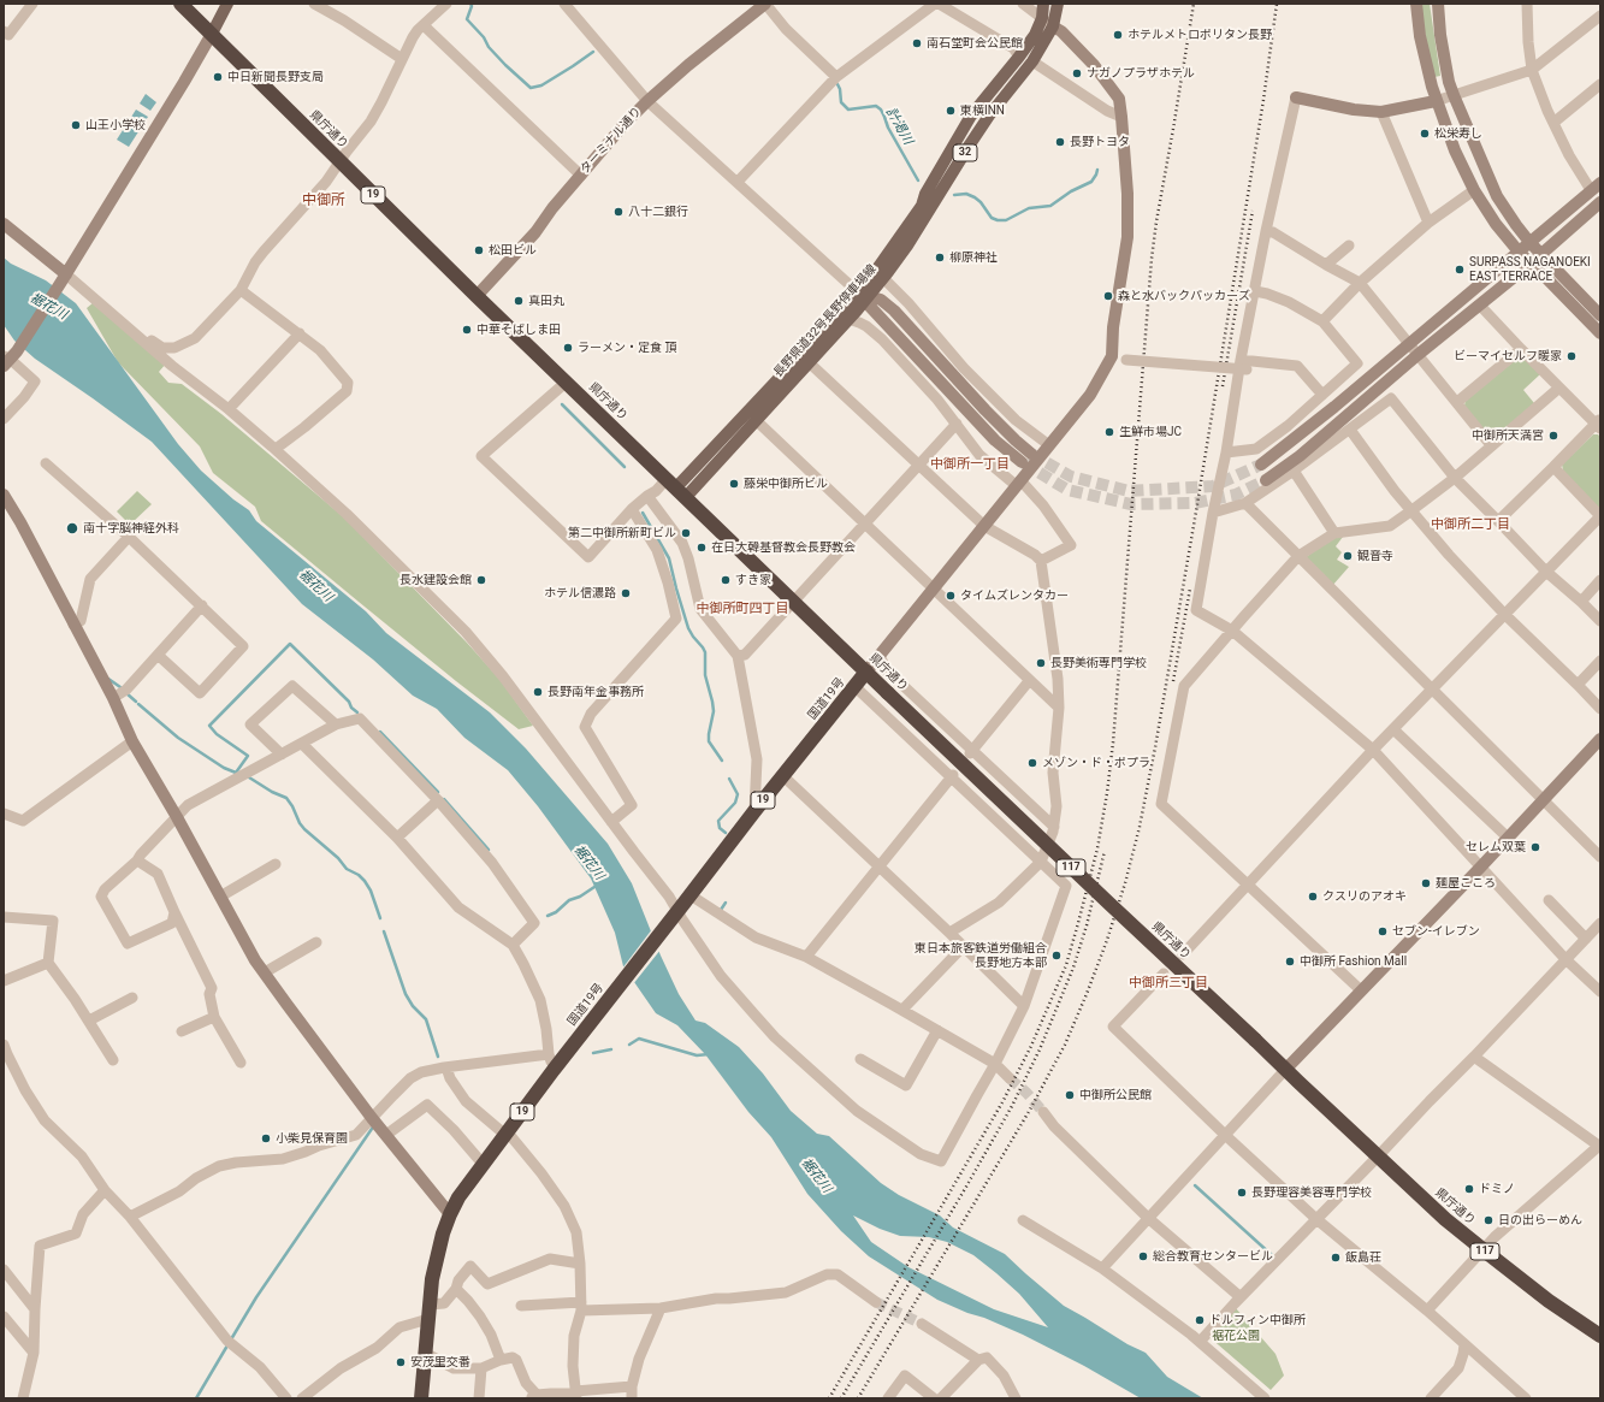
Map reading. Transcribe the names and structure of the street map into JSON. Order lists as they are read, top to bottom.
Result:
{
  "streets": {
    "highway": [
      "県庁通り",
      "19",
      "国道19号",
      "117"
    ],
    "main road": ["32", "長野県道32号長野停車場線"],
    "street": ["ターミナル通り"]
  },
  "crossings": [
    ["県庁通り", "ターミナル通り"],
    ["県庁通り", "長野県道32号長野停車場線"],
    ["県庁通り", "国道19号"]
  ],
  "districts": [
    "中御所",
    "中御所一丁目",
    "中御所二丁目",
    "中御所町四丁目",
    "中御所三丁目"
  ],
  "water": ["計渇川", "裾花川"],
  "parks": ["裾花公園"],
  "places": [
    "ホテルメトロポリタン長野",
    "南石堂町会公民館",
    "ナガノプラザホテル",
    "中日新聞長野支局",
    "東横INN",
    "山王小学校",
    "松栄寿し",
    "長野トヨタ",
    "八十二銀行",
    "松田ビル",
    "柳原神社",
    "SURPASS NAGANOEKI EAST TERRACE",
    "森と水バックパッカーズ",
    "真田丸",
    "中華そばしま田",
    "ラーメン・定食 頂",
    "ビーマイセルフ暖家",
    "生鮮市場JC",
    "中御所天満宮",
    "藤栄中御所ビル",
    "南十字脳神経外科",
    "第二中御所新町ビル",
    "在日大韓基督教会長野教会",
    "観音寺",
    "長水建設会館",
    "すき家",
    "ホテル信濃路",
    "タイムズレンタカー",
    "長野美術専門学校",
    "長野南年金事務所",
    "メゾン・ド・ポプラ",
    "セレム双葉",
    "麺屋こころ",
    "クスリのアオキ",
    "セブン-イレブン",
    "東日本旅客鉄道労働組合 長野地方本部",
    "中御所 Fashion Mall",
    "中御所公民館",
    "小柴見保育園",
    "ドミノ",
    "長野理容美容専門学校",
    "日の出らーめん",
    "総合教育センタービル",
    "飯島荘",
    "ドルフィン中御所",
    "安茂里交番"
  ]
}
